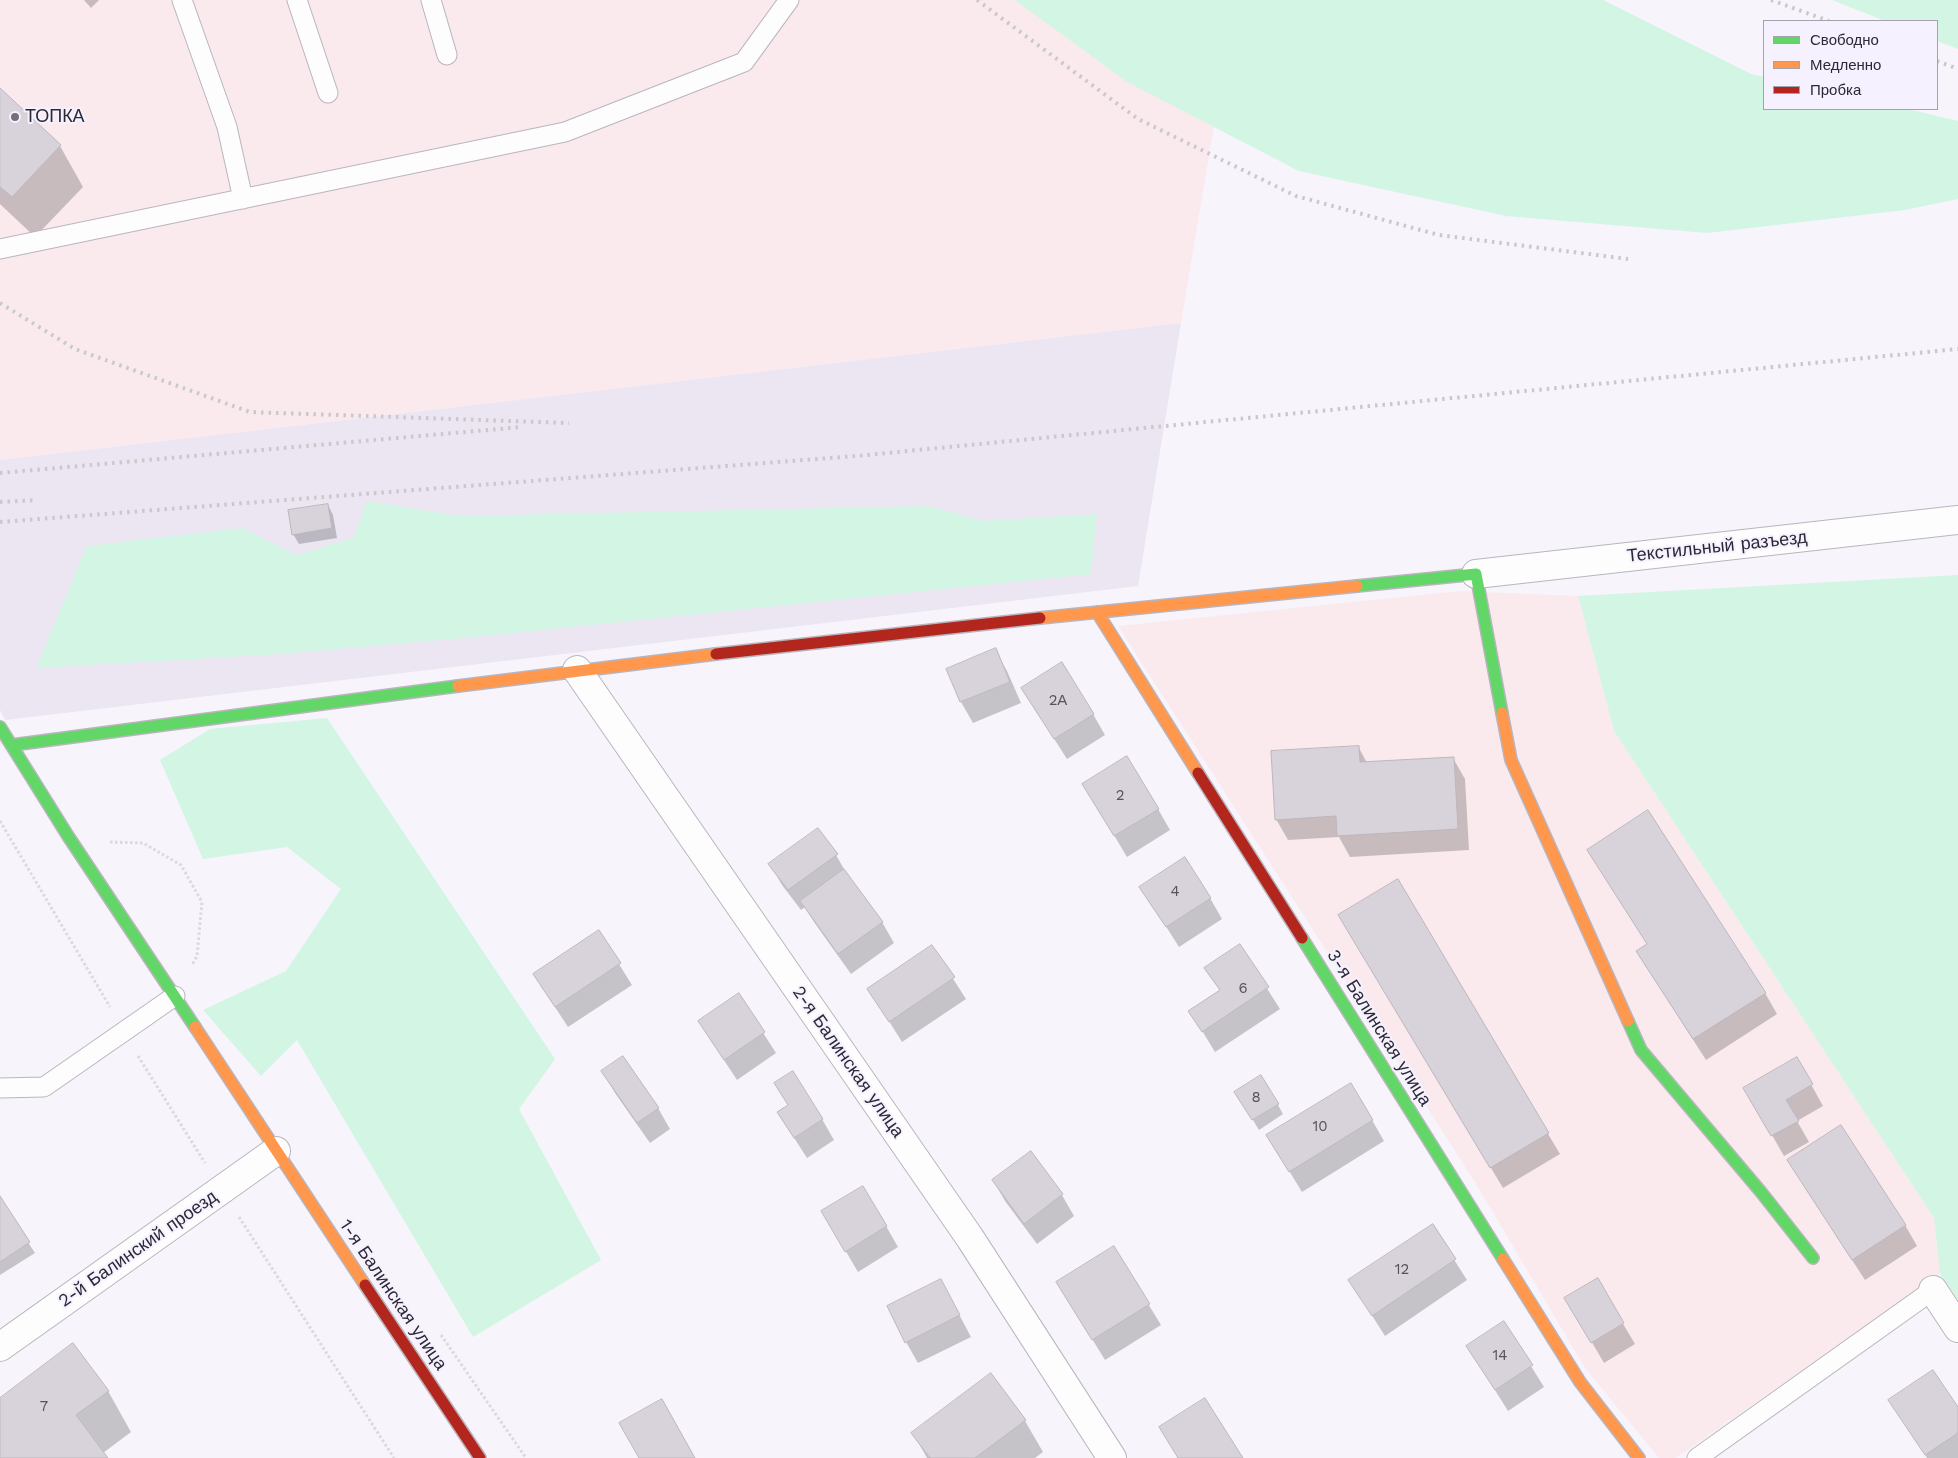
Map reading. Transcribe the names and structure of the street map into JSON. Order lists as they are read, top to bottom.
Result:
{
  "streets": {
    "street": [
      "Текстильный разъезд",
      "3-я Балинская улица",
      "2-я Балинская улица",
      "2-й Балинский проезд",
      "1-я Балинская улица"
    ]
  },
  "crossings": [
    ["2-й Балинский проезд", "1-я Балинская улица"]
  ],
  "places": ["ТОПКА"],
  "house_numbers": [
    "2А",
    "2",
    "4",
    "6",
    "8",
    "10",
    "12",
    "14",
    "7"
  ],
  "legend": ["Свободно", "Медленно", "Пробка"]
}
